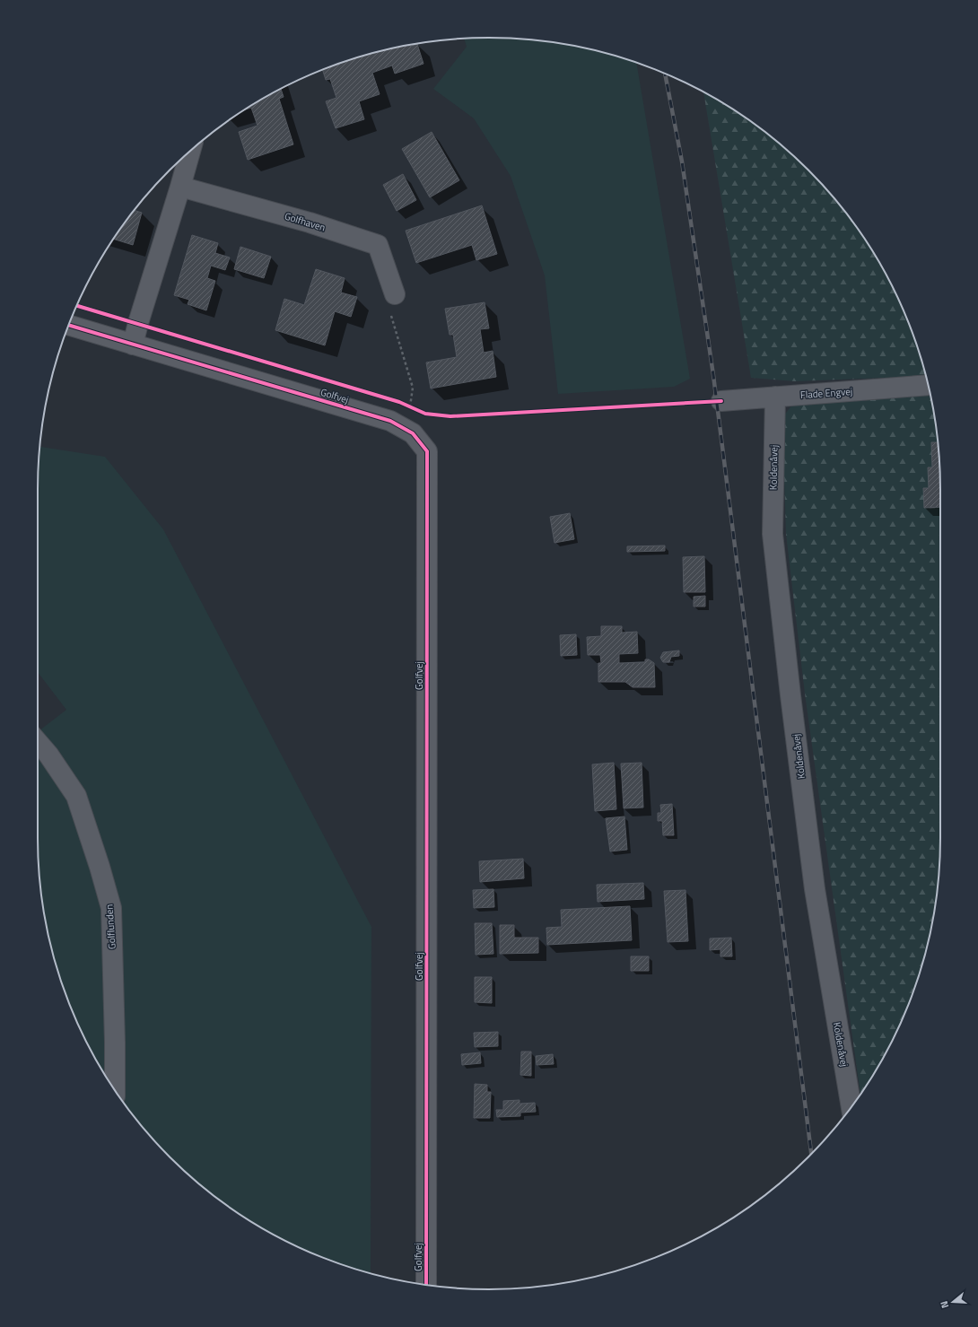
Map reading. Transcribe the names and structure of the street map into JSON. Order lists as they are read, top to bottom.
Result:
{
  "streets": {
    "street": [
      "Golfhaven",
      "Flade Engvej",
      "Golfvej",
      "Koldenåvej",
      "Golflunden"
    ]
  },
  "crossings": [
    ["Flade Engvej", "Koldenåvej"]
  ],
  "north": "left"
}
